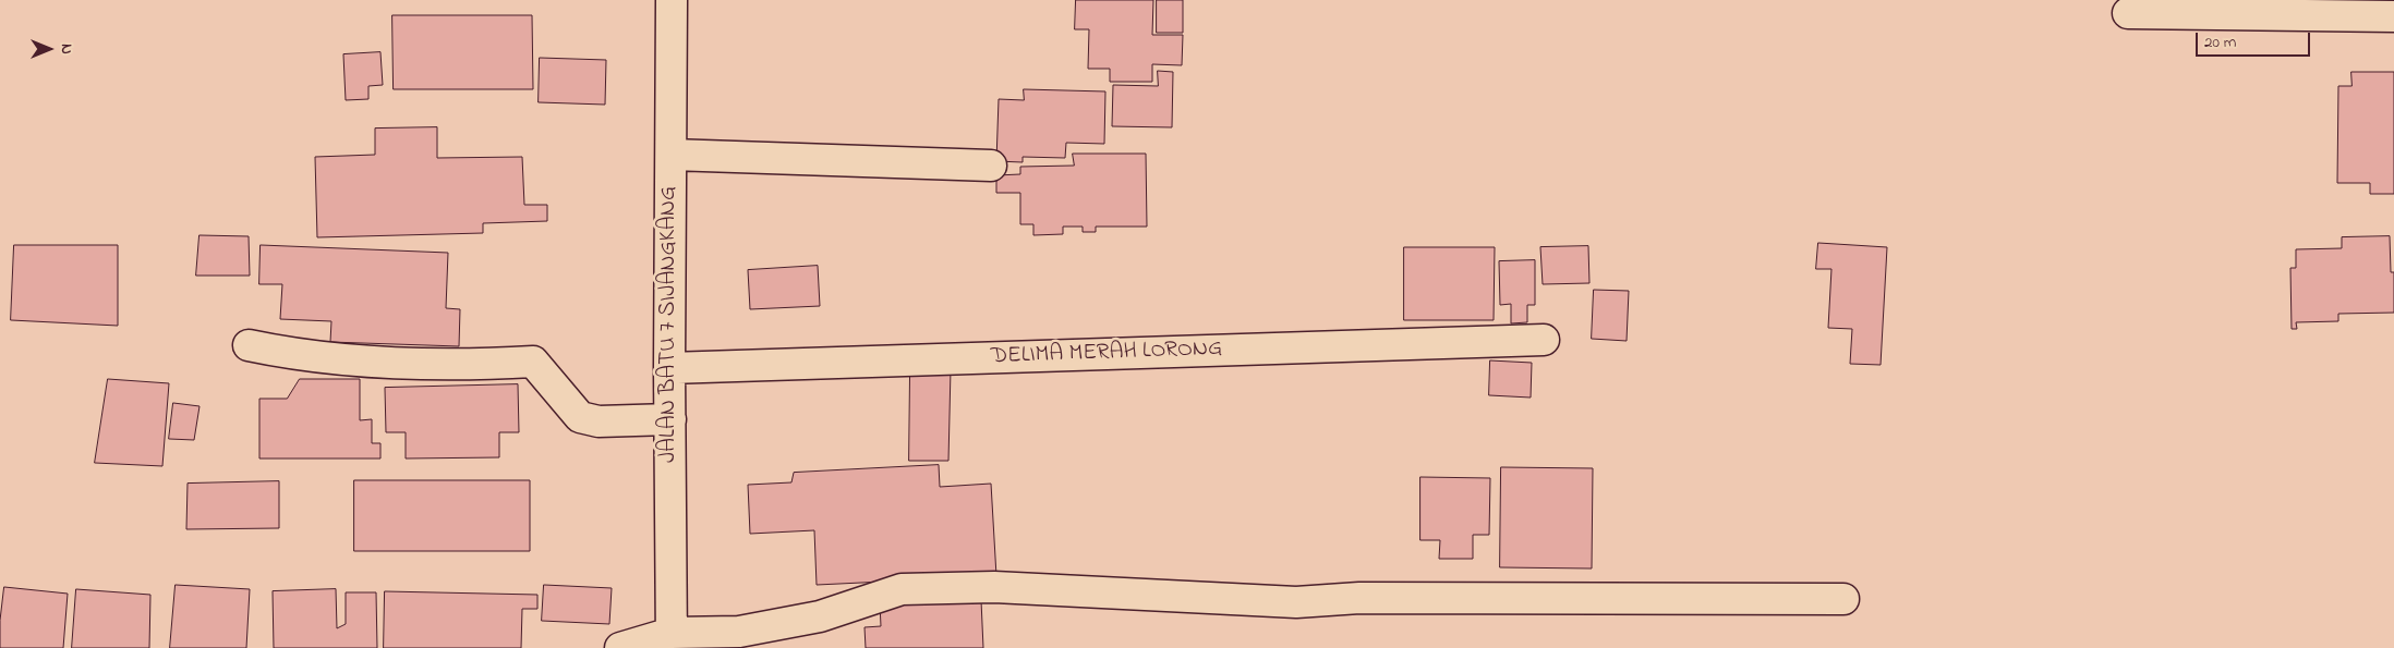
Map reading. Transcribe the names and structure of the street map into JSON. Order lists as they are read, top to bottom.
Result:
{
  "streets": {
    "street": ["JALAN BATU 7 SIJANGKANG", "DELIMA MERAH LORONG"]
  },
  "crossings": [
    ["JALAN BATU 7 SIJANGKANG", "DELIMA MERAH LORONG"]
  ],
  "scale_bar": "20 m",
  "north": "right"
}
